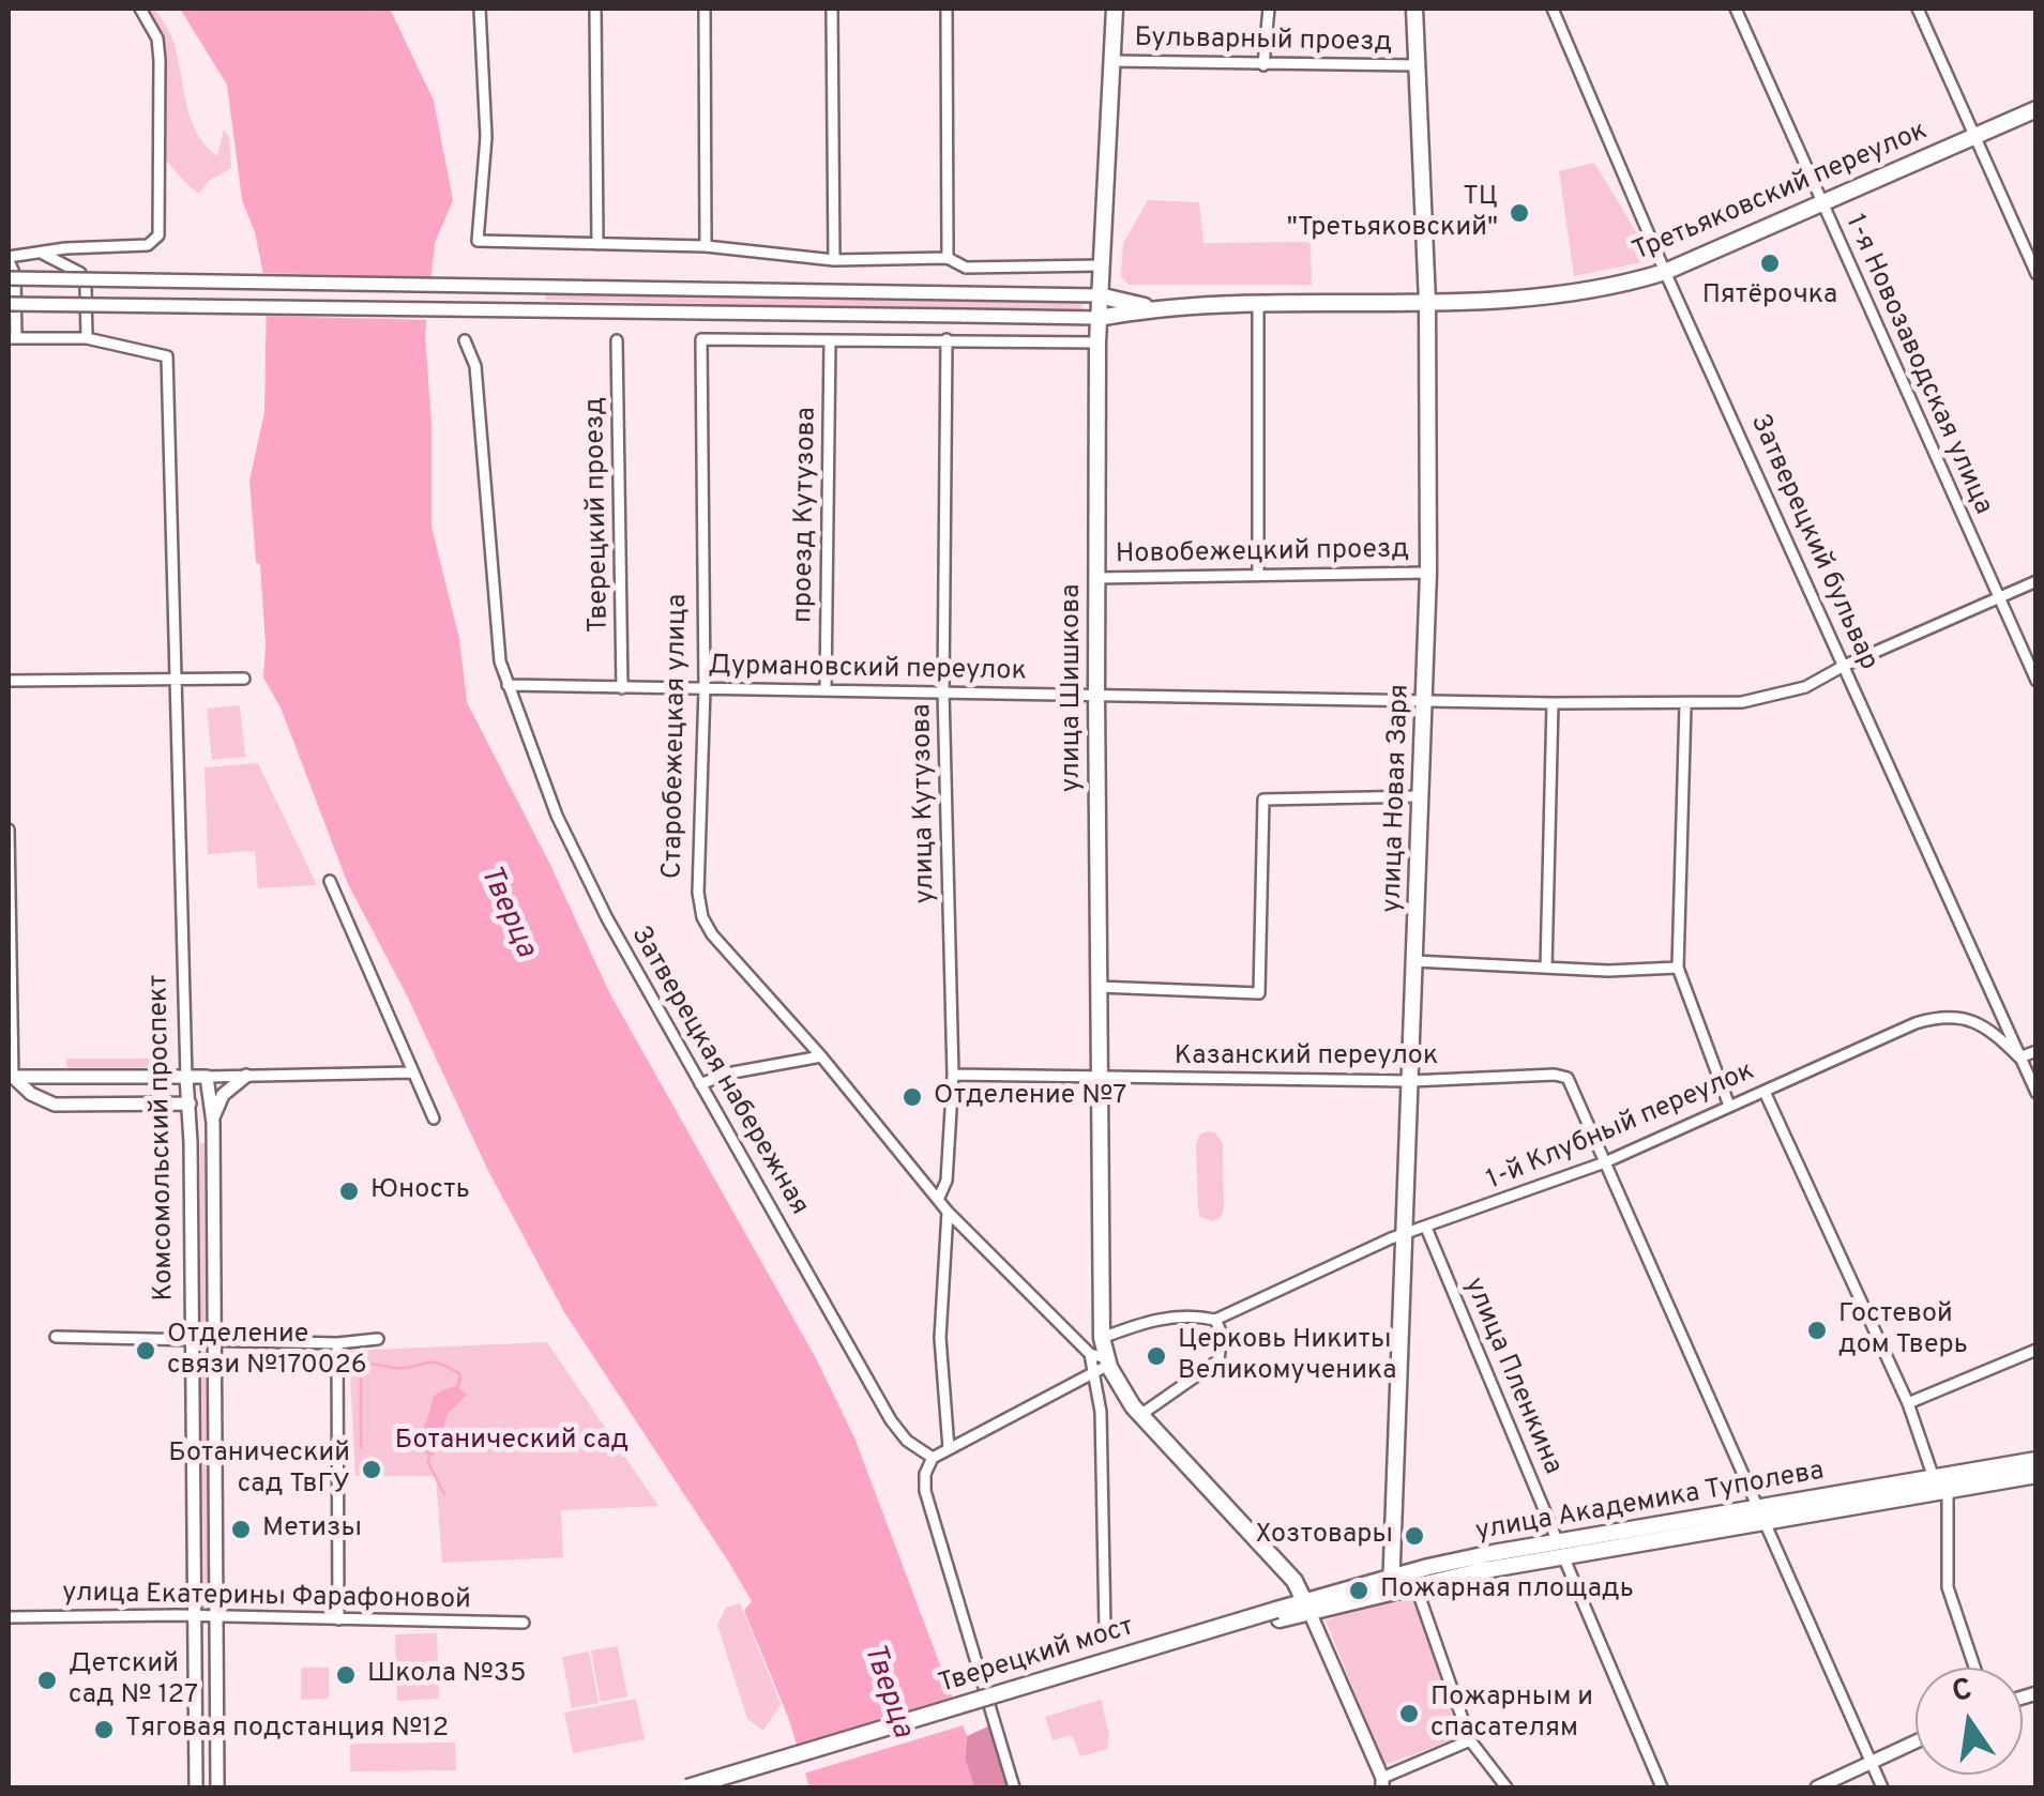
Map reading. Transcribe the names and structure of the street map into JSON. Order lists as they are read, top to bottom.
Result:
{
  "streets": {
    "main road": [
      "Третьяковский переулок",
      "улица Шишкова",
      "Старобежецкая улица",
      "улица Новая Заря",
      "улица Академика Туполева",
      "Тверецкий мост"
    ],
    "street": [
      "Бульварный проезд",
      "1-я Новозаводская улица",
      "Тверецкий проезд",
      "проезд Кутузова",
      "Затверецкий бульвар",
      "Новобежецкий проезд",
      "Дурмановский переулок",
      "улица Кутузова",
      "Казанский переулок",
      "Затверецкая набережная",
      "1-й Клубный переулок",
      "Комсомольский проспект",
      "улица Пленкина",
      "улица Екатерины Фарафоновой"
    ]
  },
  "crossings": [
    ["Бульварный проезд", "улица Шишкова"],
    ["Бульварный проезд", "улица Новая Заря"],
    ["Третьяковский переулок", "1-я Новозаводская улица"],
    ["Третьяковский переулок", "Затверецкий бульвар"],
    ["Третьяковский переулок", "улица Шишкова"],
    ["Третьяковский переулок", "улица Новая Заря"],
    ["1-я Новозаводская улица", "Дурмановский переулок"],
    ["Тверецкий проезд", "Дурмановский переулок"],
    ["проезд Кутузова", "Дурмановский переулок"],
    ["проезд Кутузова", "Старобежецкая улица"],
    ["Затверецкий бульвар", "Дурмановский переулок"],
    ["Затверецкий бульвар", "1-й Клубный переулок"],
    ["Новобежецкий проезд", "улица Шишкова"],
    ["Новобежецкий проезд", "улица Новая Заря"],
    ["Дурмановский переулок", "улица Шишкова"],
    ["Дурмановский переулок", "Старобежецкая улица"],
    ["Дурмановский переулок", "улица Новая Заря"],
    ["Дурмановский переулок", "улица Кутузова"],
    ["Дурмановский переулок", "Затверецкая набережная"],
    ["улица Шишкова", "Старобежецкая улица"],
    ["улица Шишкова", "Казанский переулок"],
    ["улица Шишкова", "1-й Клубный переулок"],
    ["Старобежецкая улица", "улица Кутузова"],
    ["Старобежецкая улица", "улица Академика Туполева"],
    ["улица Новая Заря", "Казанский переулок"],
    ["улица Новая Заря", "1-й Клубный переулок"],
    ["улица Новая Заря", "улица Академика Туполева"],
    ["улица Кутузова", "Казанский переулок"],
    ["Казанский переулок", "1-й Клубный переулок"],
    ["1-й Клубный переулок", "улица Пленкина"],
    ["Комсомольский проспект", "улица Екатерины Фарафоновой"],
    ["улица Пленкина", "улица Академика Туполева"],
    ["улица Академика Туполева", "Тверецкий мост"]
  ],
  "water": ["Тверца"],
  "parks": ["Ботанический сад"],
  "places": [
    "ТЦ \"Третьяковский\"",
    "Пятёрочка",
    "Отделение №7",
    "Юность",
    "Гостевой дом Тверь",
    "Отделение связи №170026",
    "Церковь Никиты Великомученика",
    "Ботанический сад ТвГУ",
    "Метизы",
    "Хозтовары",
    "Пожарная площадь",
    "Школа №35",
    "Детский сад № 127",
    "Пожарным и спасателям",
    "Тяговая подстанция №12"
  ],
  "north": "top"
}
